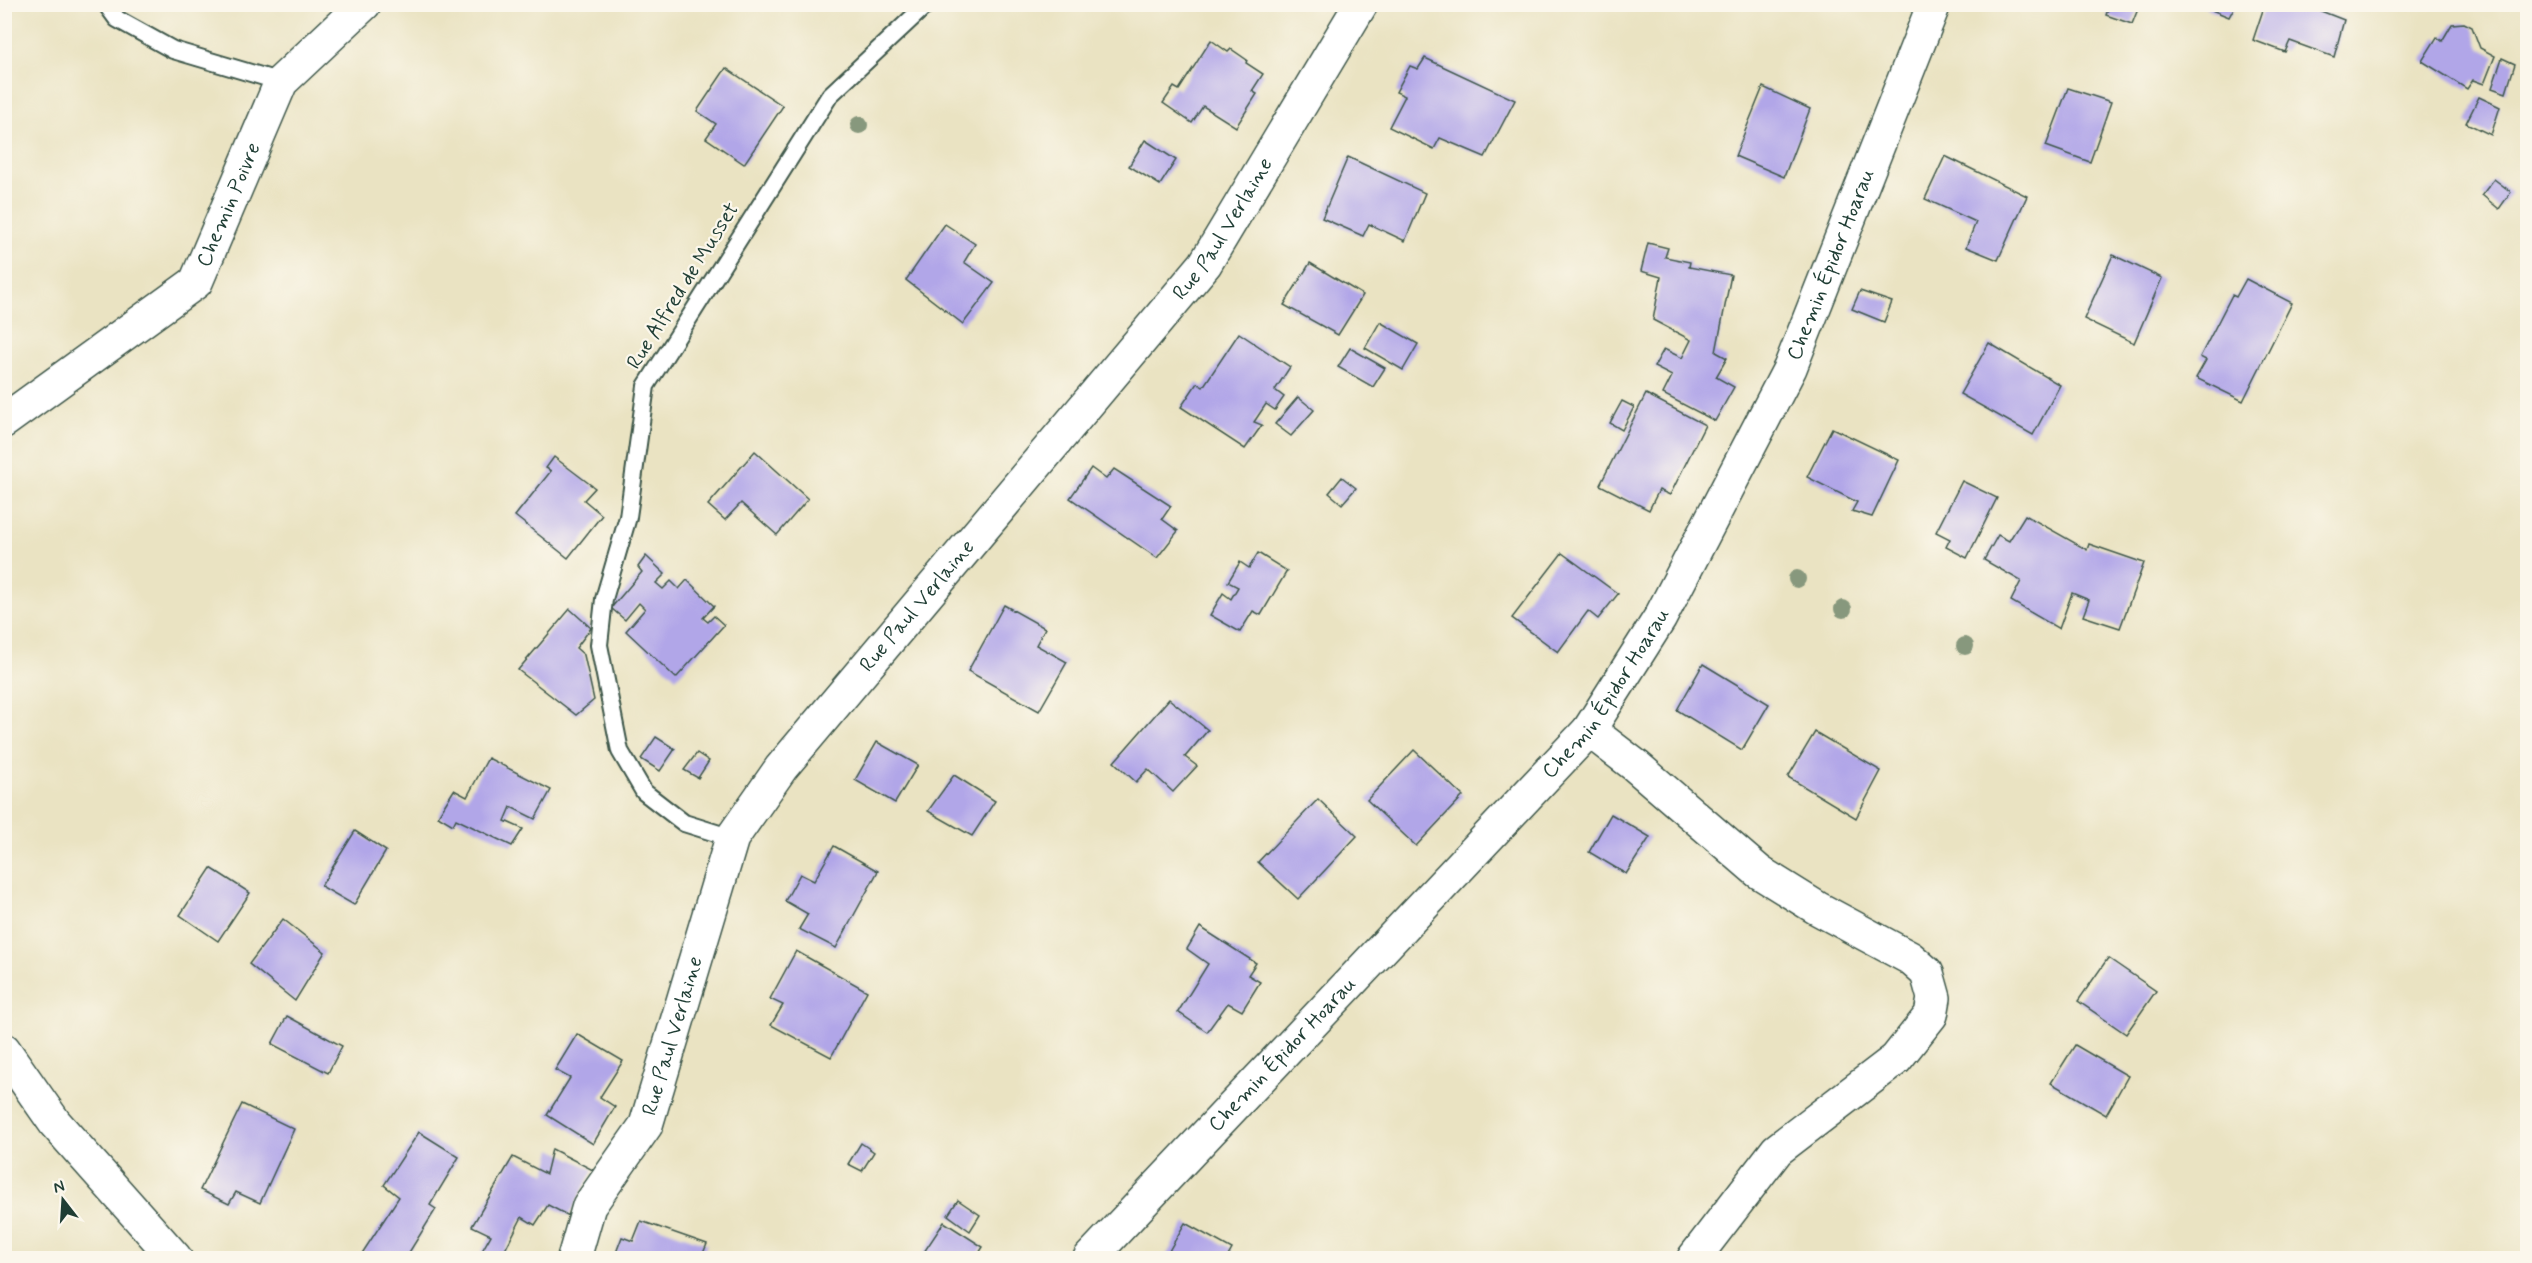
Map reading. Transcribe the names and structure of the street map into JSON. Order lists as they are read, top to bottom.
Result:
{
  "streets": {
    "street": ["Chemin Poivre", "Rue Paul Verlaine", "Chemin Épidor Hoarau"],
    "lane": ["Rue Alfred de Musset"]
  },
  "crossings": [
    ["Rue Paul Verlaine", "Rue Alfred de Musset"]
  ],
  "north": "top"
}
